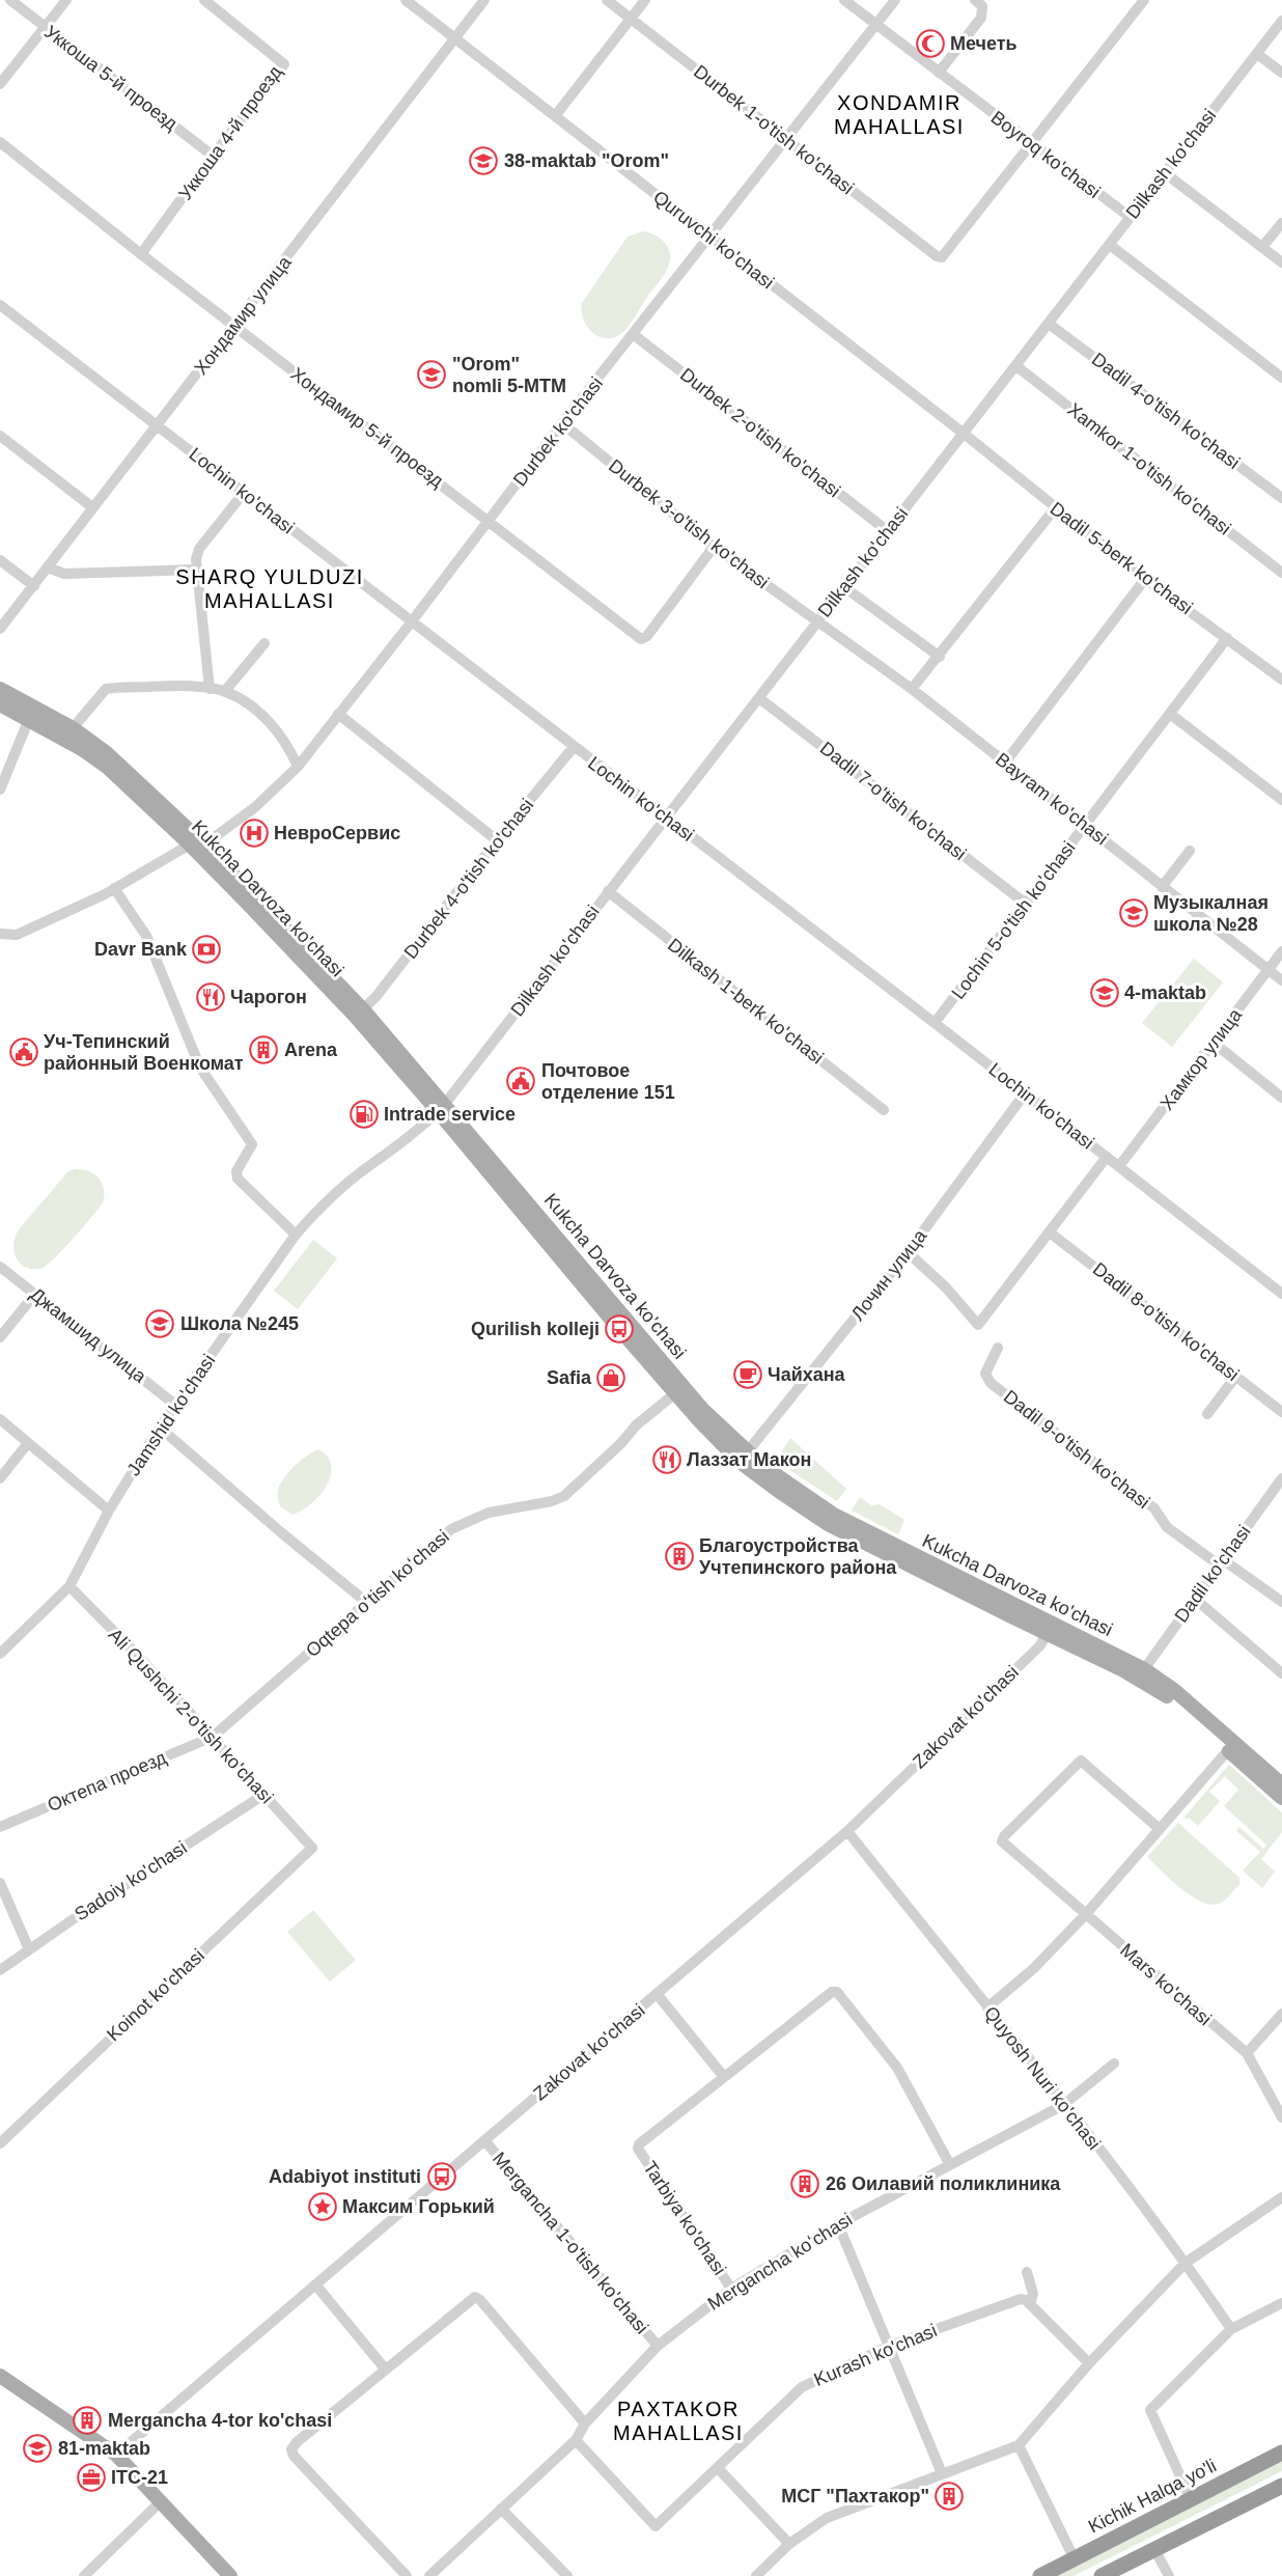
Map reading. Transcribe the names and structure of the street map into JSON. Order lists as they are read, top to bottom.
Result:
{
  "streets": {
    "highway": ["Kichik Halqa yo'li"],
    "main road": ["Kukcha Darvoza ko'chasi"],
    "street": [
      "Уккоша 5-й проезд",
      "Durbek 1-o'tish ko'chasi",
      "Уккоша 4-й проезд",
      "Boyroq ko'chasi",
      "Dilkash ko'chasi",
      "Quruvchi ko'chasi",
      "Хондамир улица",
      "Dadil 4-o'tish ko'chasi",
      "Хондамир 5-й проезд",
      "Durbek ko'chasi",
      "Durbek 2-o'tish ko'chasi",
      "Xamkor 1-o'tish ko'chasi",
      "Lochin ko'chasi",
      "Durbek 3-o'tish ko'chasi",
      "Dadil 5-berk ko'chasi",
      "Bayram ko'chasi",
      "Dadil 7-o'tish ko'chasi",
      "Durbek 4-o'tish ko'chasi",
      "Lochin 5-o'tish ko'chasi",
      "Dilkash 1-berk ko'chasi",
      "Хамкор улица",
      "Лочин улица",
      "Dadil 8-o'tish ko'chasi",
      "Джамшид улица",
      "Jamshid ko'chasi",
      "Dadil 9-o'tish ko'chasi",
      "Dadil ko'chasi",
      "Oqtepa oʻtish koʻchasi",
      "Ali Qushchi 2-o'tish ko'chasi",
      "Zakovat ko'chasi",
      "Октепа проезд",
      "Sadoiy ko'chasi",
      "Mars ko'chasi",
      "Koinot ko'chasi",
      "Quyosh Nuri ko'chasi",
      "Tarbiya ko'chasi",
      "Mergancha 1-o'tish ko'chasi",
      "Mergancha koʻchasi",
      "Kurash ko'chasi"
    ]
  },
  "crossings": [
    ["Уккоша 5-й проезд", "Уккоша 4-й проезд"],
    ["Durbek 1-o'tish ko'chasi", "Boyroq ko'chasi"],
    ["Durbek 1-o'tish ko'chasi", "Durbek ko'chasi"],
    ["Уккоша 4-й проезд", "Хондамир 5-й проезд"],
    ["Boyroq ko'chasi", "Dilkash ko'chasi"],
    ["Boyroq ko'chasi", "Durbek ko'chasi"],
    ["Dilkash ko'chasi", "Quruvchi ko'chasi"],
    ["Dilkash ko'chasi", "Dadil 4-o'tish ko'chasi"],
    ["Dilkash ko'chasi", "Durbek 2-o'tish ko'chasi"],
    ["Dilkash ko'chasi", "Xamkor 1-o'tish ko'chasi"],
    ["Dilkash ko'chasi", "Lochin ko'chasi"],
    ["Dilkash ko'chasi", "Durbek 3-o'tish ko'chasi"],
    ["Dilkash ko'chasi", "Dadil 5-berk ko'chasi"],
    ["Dilkash ko'chasi", "Bayram ko'chasi"],
    ["Dilkash ko'chasi", "Dadil 7-o'tish ko'chasi"],
    ["Dilkash ko'chasi", "Kukcha Darvoza ko'chasi"],
    ["Dilkash ko'chasi", "Dilkash 1-berk ko'chasi"],
    ["Dilkash ko'chasi", "Jamshid ko'chasi"],
    ["Quruvchi ko'chasi", "Хондамир улица"],
    ["Quruvchi ko'chasi", "Durbek ko'chasi"],
    ["Quruvchi ko'chasi", "Dadil 5-berk ko'chasi"],
    ["Хондамир улица", "Хондамир 5-й проезд"],
    ["Хондамир улица", "Lochin ko'chasi"],
    ["Хондамир 5-й проезд", "Durbek ko'chasi"],
    ["Хондамир 5-й проезд", "Durbek 3-o'tish ko'chasi"],
    ["Durbek ko'chasi", "Durbek 2-o'tish ko'chasi"],
    ["Durbek ko'chasi", "Lochin ko'chasi"],
    ["Durbek ko'chasi", "Durbek 3-o'tish ko'chasi"],
    ["Durbek ko'chasi", "Kukcha Darvoza ko'chasi"],
    ["Lochin ko'chasi", "Durbek 4-o'tish ko'chasi"],
    ["Lochin ko'chasi", "Lochin 5-o'tish ko'chasi"],
    ["Lochin ko'chasi", "Хамкор улица"],
    ["Lochin ko'chasi", "Лочин улица"],
    ["Durbek 3-o'tish ko'chasi", "Bayram ko'chasi"],
    ["Dadil 5-berk ko'chasi", "Lochin 5-o'tish ko'chasi"],
    ["Bayram ko'chasi", "Lochin 5-o'tish ko'chasi"],
    ["Bayram ko'chasi", "Хамкор улица"],
    ["Dadil 7-o'tish ko'chasi", "Lochin 5-o'tish ko'chasi"],
    ["Durbek 4-o'tish ko'chasi", "Kukcha Darvoza ko'chasi"],
    ["Kukcha Darvoza ko'chasi", "Лочин улица"],
    ["Kukcha Darvoza ko'chasi", "Jamshid ko'chasi"],
    ["Kukcha Darvoza ko'chasi", "Dadil ko'chasi"],
    ["Kukcha Darvoza ko'chasi", "Oqtepa oʻtish koʻchasi"],
    ["Kukcha Darvoza ko'chasi", "Zakovat ko'chasi"],
    ["Джамшид улица", "Jamshid ko'chasi"],
    ["Jamshid ko'chasi", "Ali Qushchi 2-o'tish ko'chasi"],
    ["Dadil 9-o'tish ko'chasi", "Dadil ko'chasi"],
    ["Oqtepa oʻtish koʻchasi", "Ali Qushchi 2-o'tish ko'chasi"],
    ["Oqtepa oʻtish koʻchasi", "Октепа проезд"],
    ["Ali Qushchi 2-o'tish ko'chasi", "Октепа проезд"],
    ["Ali Qushchi 2-o'tish ko'chasi", "Sadoiy ko'chasi"],
    ["Ali Qushchi 2-o'tish ko'chasi", "Koinot ko'chasi"],
    ["Zakovat ko'chasi", "Quyosh Nuri ko'chasi"],
    ["Zakovat ko'chasi", "Mergancha 1-o'tish ko'chasi"],
    ["Quyosh Nuri ko'chasi", "Mergancha koʻchasi"],
    ["Tarbiya ko'chasi", "Mergancha koʻchasi"],
    ["Mergancha 1-o'tish ko'chasi", "Mergancha koʻchasi"],
    ["Mergancha koʻchasi", "Kurash ko'chasi"]
  ],
  "districts": ["XONDAMIR MAHALLASI", "SHARQ YULDUZI MAHALLASI", "PAXTAKOR MAHALLASI"],
  "places": {
    "mosque": ["Мечеть"],
    "school or university": [
      "38-maktab \"Orom\"",
      "\"Orom\" nomli 5-MTM",
      "Музыкалная школа №28",
      "4-maktab",
      "Школа №245",
      "81-maktab"
    ],
    "hospital": ["НевроСервис"],
    "bank": ["Davr Bank"],
    "restaurant": ["Чарогон", "Лаззат Макон"],
    "building": [
      "Arena",
      "Благоустройства Учтепинского района",
      "26 Оилавий поликлиника",
      "Mergancha 4-tor ko'chasi",
      "МСГ \"Пахтакор\""
    ],
    "public building": ["Уч-Тепинский районный Военкомат", "Почтовое отделение 151"],
    "fuel station": ["Intrade service"],
    "bus stop": ["Qurilish kolleji", "Adabiyot instituti"],
    "cafe": ["Чайхана"],
    "shop": ["Safia"],
    "place": ["Максим Горький"],
    "office": ["ITC-21"]
  }
}
